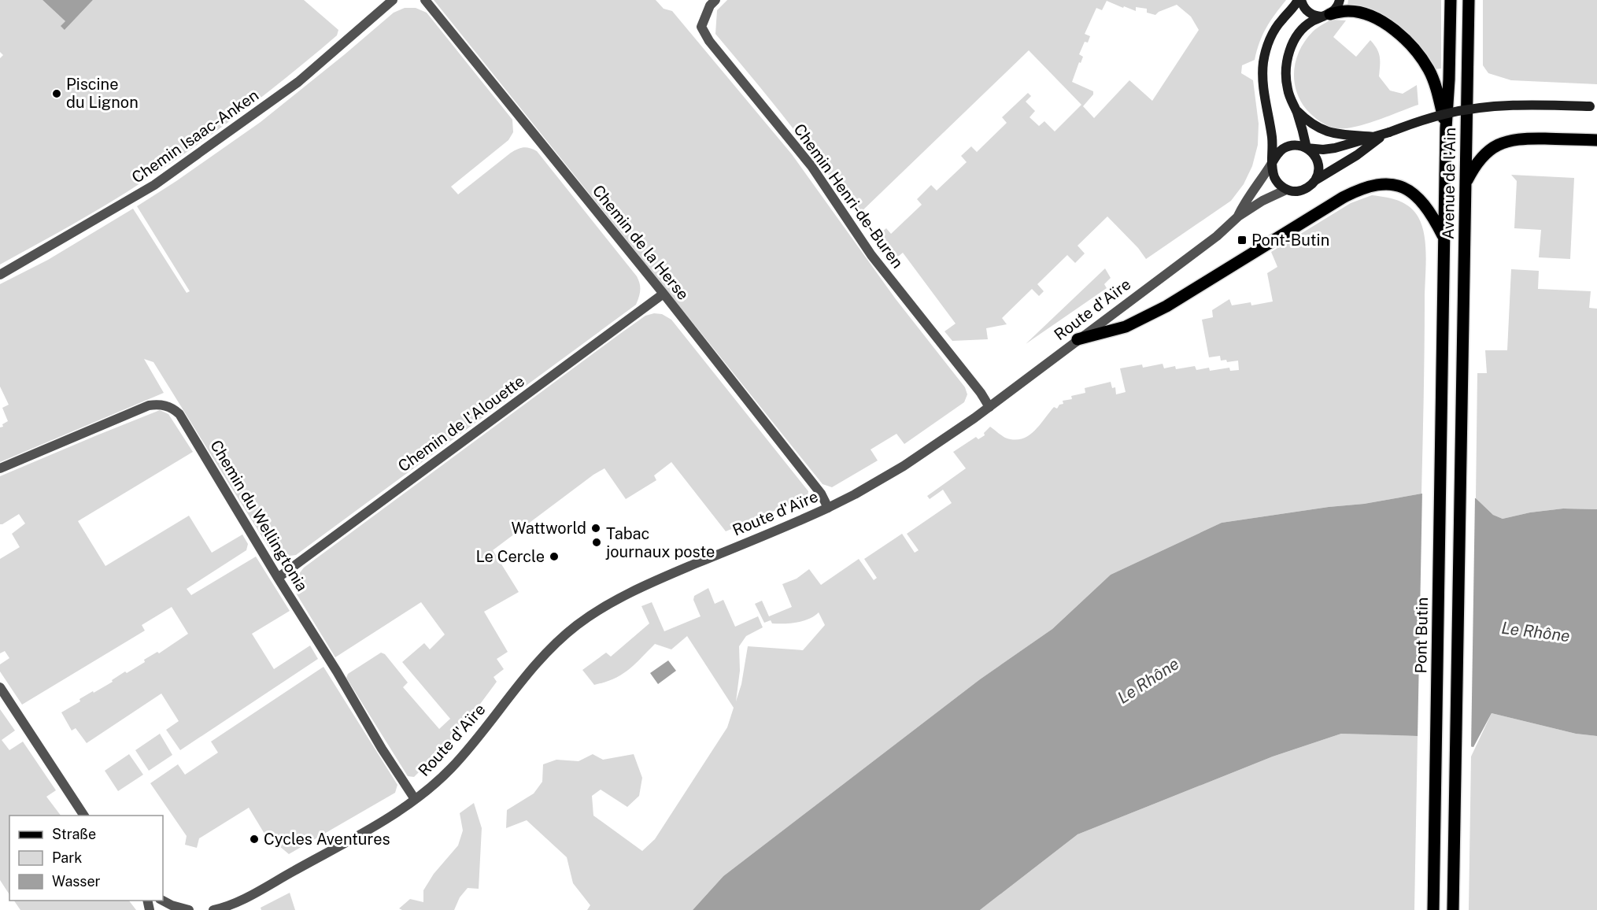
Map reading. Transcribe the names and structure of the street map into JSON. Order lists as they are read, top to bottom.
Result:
{
  "streets": {
    "main road": ["Avenue de l'Ain", "Pont Butin"],
    "street": [
      "Chemin Isaac-Anken",
      "Chemin Henri-de-Buren",
      "Chemin de la Herse",
      "Route d'Aïre",
      "Chemin de l'Alouette",
      "Chemin du Wellingtonia"
    ]
  },
  "crossings": [
    ["Avenue de l'Ain", "Pont Butin"],
    ["Chemin Henri-de-Buren", "Route d'Aïre"],
    ["Chemin de la Herse", "Route d'Aïre"],
    ["Chemin de la Herse", "Chemin de l'Alouette"],
    ["Route d'Aïre", "Chemin du Wellingtonia"],
    ["Chemin de l'Alouette", "Chemin du Wellingtonia"]
  ],
  "water": ["Le Rhône"],
  "places": {
    "other": [
      "Piscine du Lignon",
      "Wattworld",
      "Tabac journaux poste",
      "Le Cercle",
      "Cycles Aventures"
    ],
    "transit": ["Pont-Butin"]
  },
  "legend": ["Straße", "Park", "Wasser"]
}
